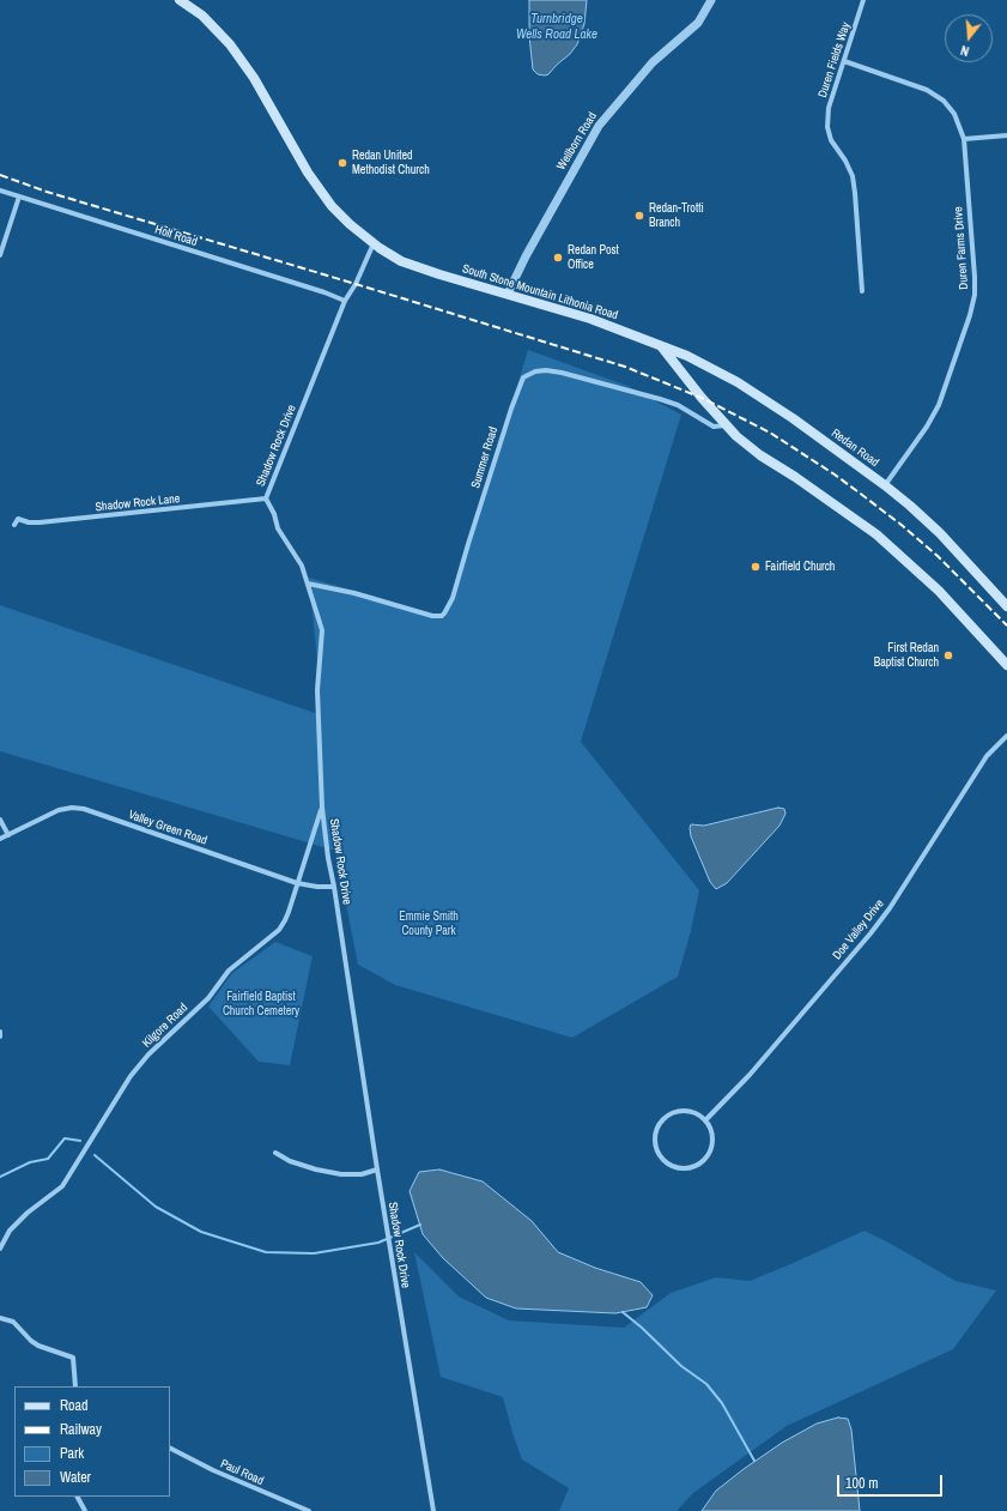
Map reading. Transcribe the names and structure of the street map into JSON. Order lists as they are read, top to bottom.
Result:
{
  "streets": {
    "main road": ["South Stone Mountain Lithonia Road", "Redan Road"],
    "street": [
      "Duren Fields Way",
      "Wellborn Road",
      "Holt Road",
      "Duren Farms Drive",
      "Shadow Rock Drive",
      "Summer Road",
      "Shadow Rock Lane",
      "Valley Green Road",
      "Doe Valley Drive",
      "Kilgore Road",
      "Paul Road"
    ]
  },
  "crossings": [
    ["Duren Fields Way", "Duren Farms Drive"],
    ["Wellborn Road", "South Stone Mountain Lithonia Road"],
    ["Holt Road", "Shadow Rock Drive"],
    ["Duren Farms Drive", "Redan Road"],
    ["South Stone Mountain Lithonia Road", "Shadow Rock Drive"],
    ["South Stone Mountain Lithonia Road", "Redan Road"],
    ["South Stone Mountain Lithonia Road", "Summer Road"],
    ["Shadow Rock Drive", "Summer Road"],
    ["Shadow Rock Drive", "Shadow Rock Lane"],
    ["Shadow Rock Drive", "Valley Green Road"],
    ["Shadow Rock Drive", "Kilgore Road"],
    ["Valley Green Road", "Kilgore Road"]
  ],
  "water": ["Turnbridge Wells Road Lake"],
  "parks": ["Emmie Smith County Park", "Fairfield Baptist Church Cemetery"],
  "places": [
    "Redan United Methodist Church",
    "Redan-Trotti Branch",
    "Redan Post Office",
    "Fairfield Church",
    "First Redan Baptist Church"
  ],
  "legend": [
    "Road",
    "Railway",
    "Park",
    "Water"
  ],
  "scale_bar": "100 m",
  "north": "bottom"
}
